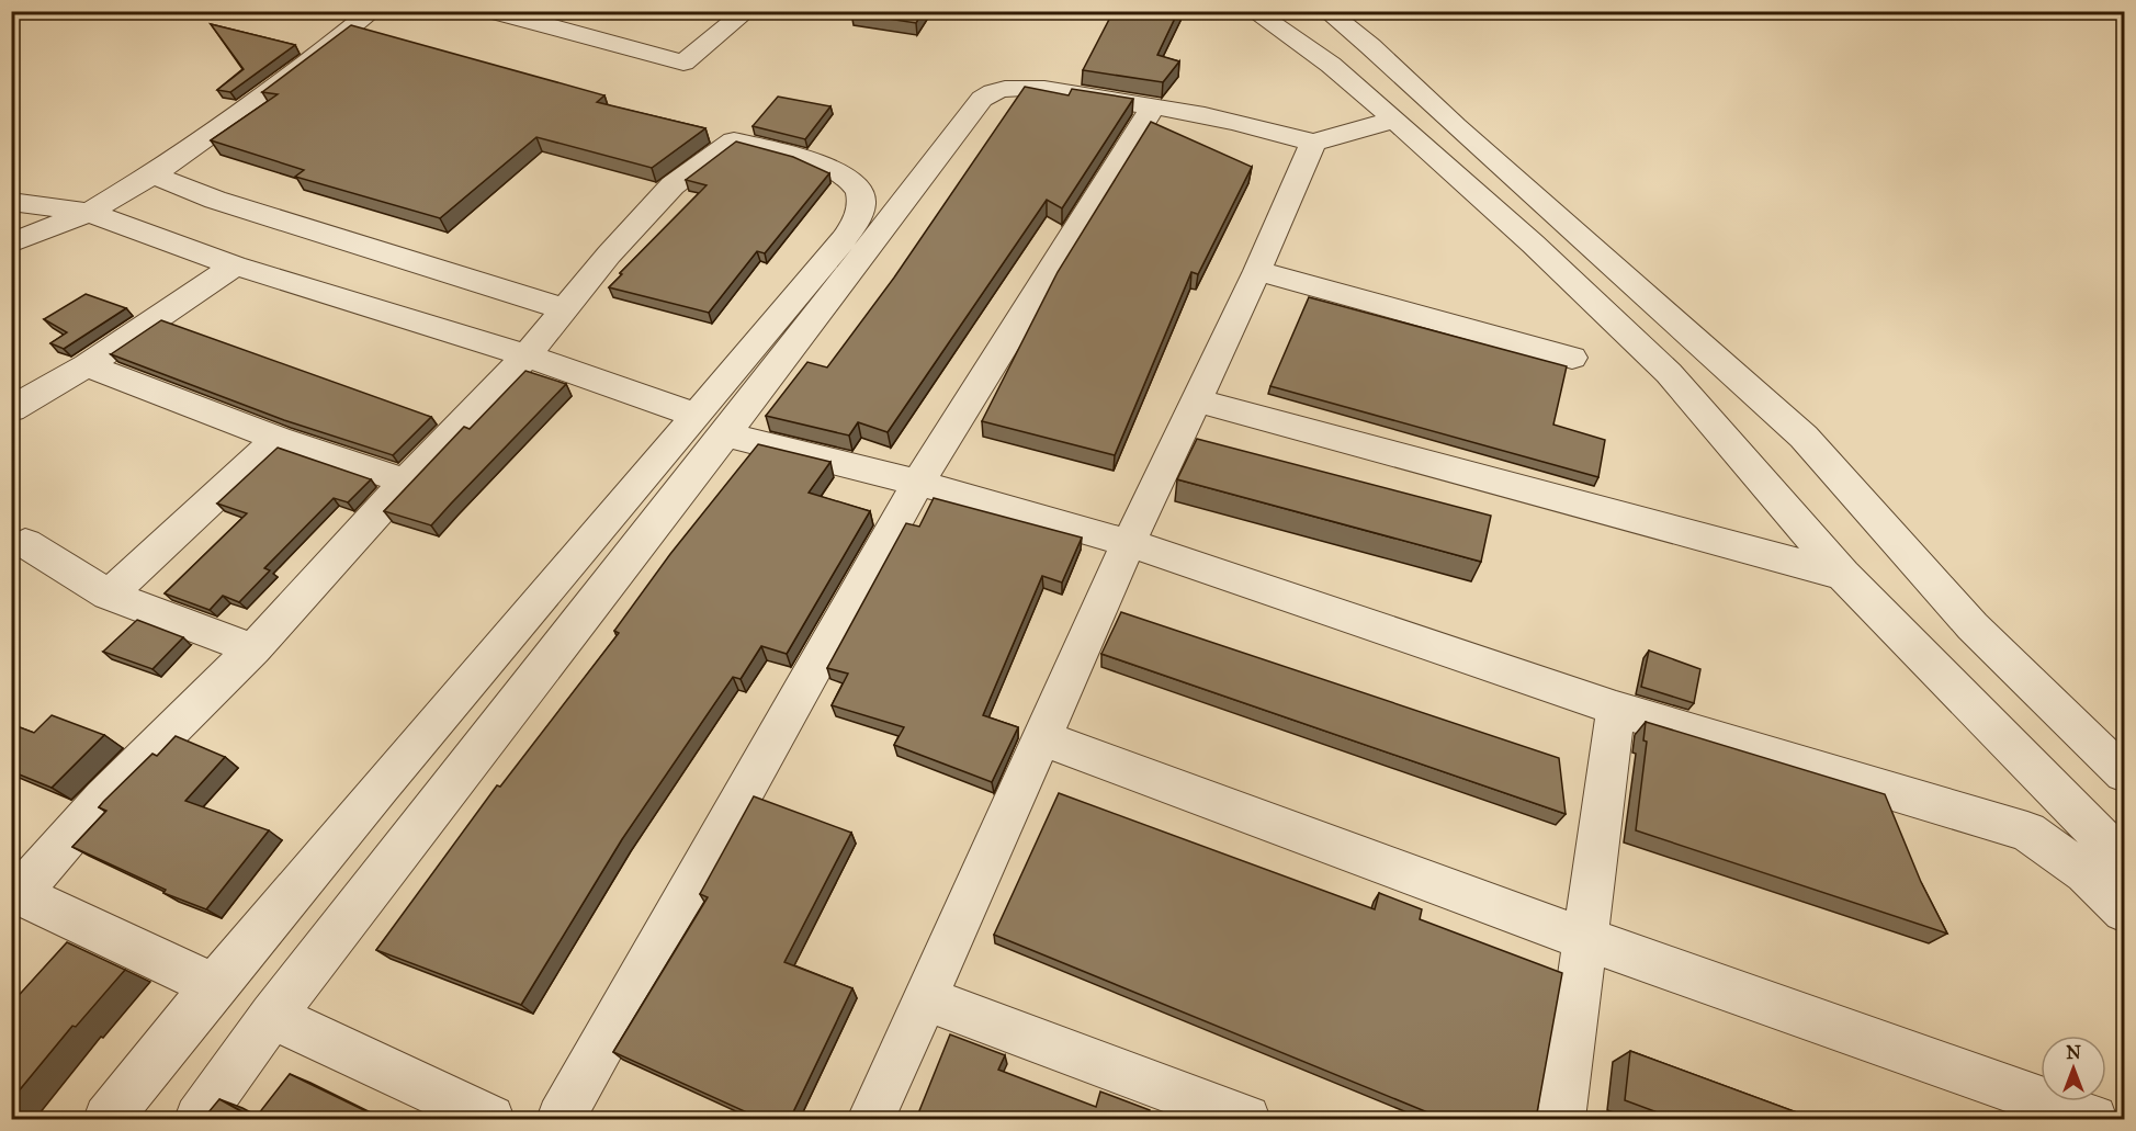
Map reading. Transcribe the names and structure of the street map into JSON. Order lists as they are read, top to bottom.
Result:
{
  "north": "top"
}
